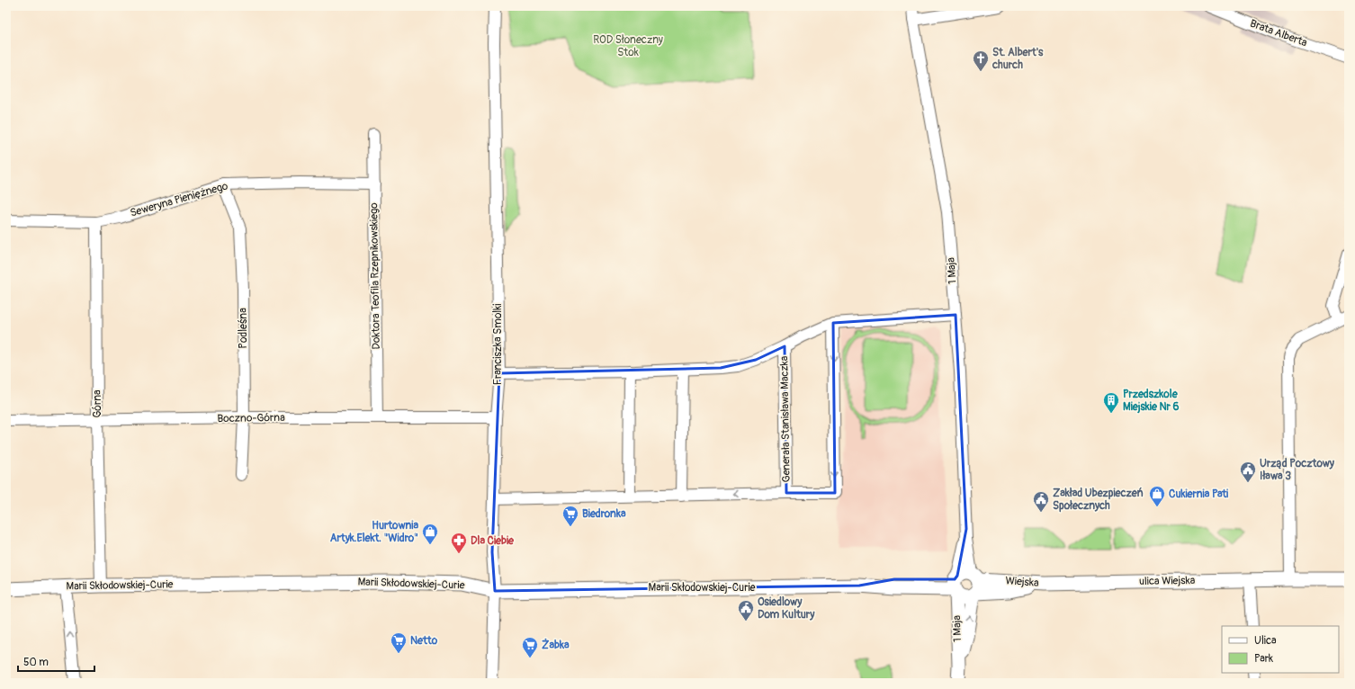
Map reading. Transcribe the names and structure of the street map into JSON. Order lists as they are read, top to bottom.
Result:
{
  "streets": {
    "street": [
      "Brata Alberta",
      "Seweryna Pieniężnego",
      "1 Maja",
      "Doktora Teofila Rzepnikowskiego",
      "Podleśna",
      "Franciszka Smolki",
      "Górna",
      "Boczno-Górna",
      "Generała Stanisława Maczka",
      "ulica Wiejska",
      "Wiejska",
      "Marii Skłodowskiej-Curie"
    ]
  },
  "crossings": [
    ["Seweryna Pieniężnego", "Doktora Teofila Rzepnikowskiego"],
    ["Seweryna Pieniężnego", "Podleśna"],
    ["Seweryna Pieniężnego", "Górna"],
    ["1 Maja", "Generała Stanisława Maczka"],
    ["1 Maja", "Wiejska"],
    ["1 Maja", "Marii Skłodowskiej-Curie"],
    ["Doktora Teofila Rzepnikowskiego", "Boczno-Górna"],
    ["Podleśna", "Boczno-Górna"],
    ["Franciszka Smolki", "Boczno-Górna"],
    ["Franciszka Smolki", "Generała Stanisława Maczka"],
    ["Franciszka Smolki", "Marii Skłodowskiej-Curie"],
    ["Górna", "Boczno-Górna"],
    ["Górna", "Marii Skłodowskiej-Curie"],
    ["ulica Wiejska", "Wiejska"]
  ],
  "parks": ["ROD Słoneczny Stok"],
  "places": {
    "church": ["St. Albert's church"],
    "building": ["Przedszkole Miejskie Nr 6"],
    "public building": ["Urząd Pocztowy Iława 3", "Zakład Ubezpieczeń Społecznych", "Osiedlowy Dom Kultury"],
    "shop": ["Cukiernia Pati", "Hurtownia Artyk.Elekt. \"Widro\""],
    "supermarket": ["Biedronka", "Netto", "Żabka"],
    "pharmacy": ["Dla Ciebie"]
  },
  "legend": ["Ulica", "Park"],
  "scale_bar": "50 m"
}
